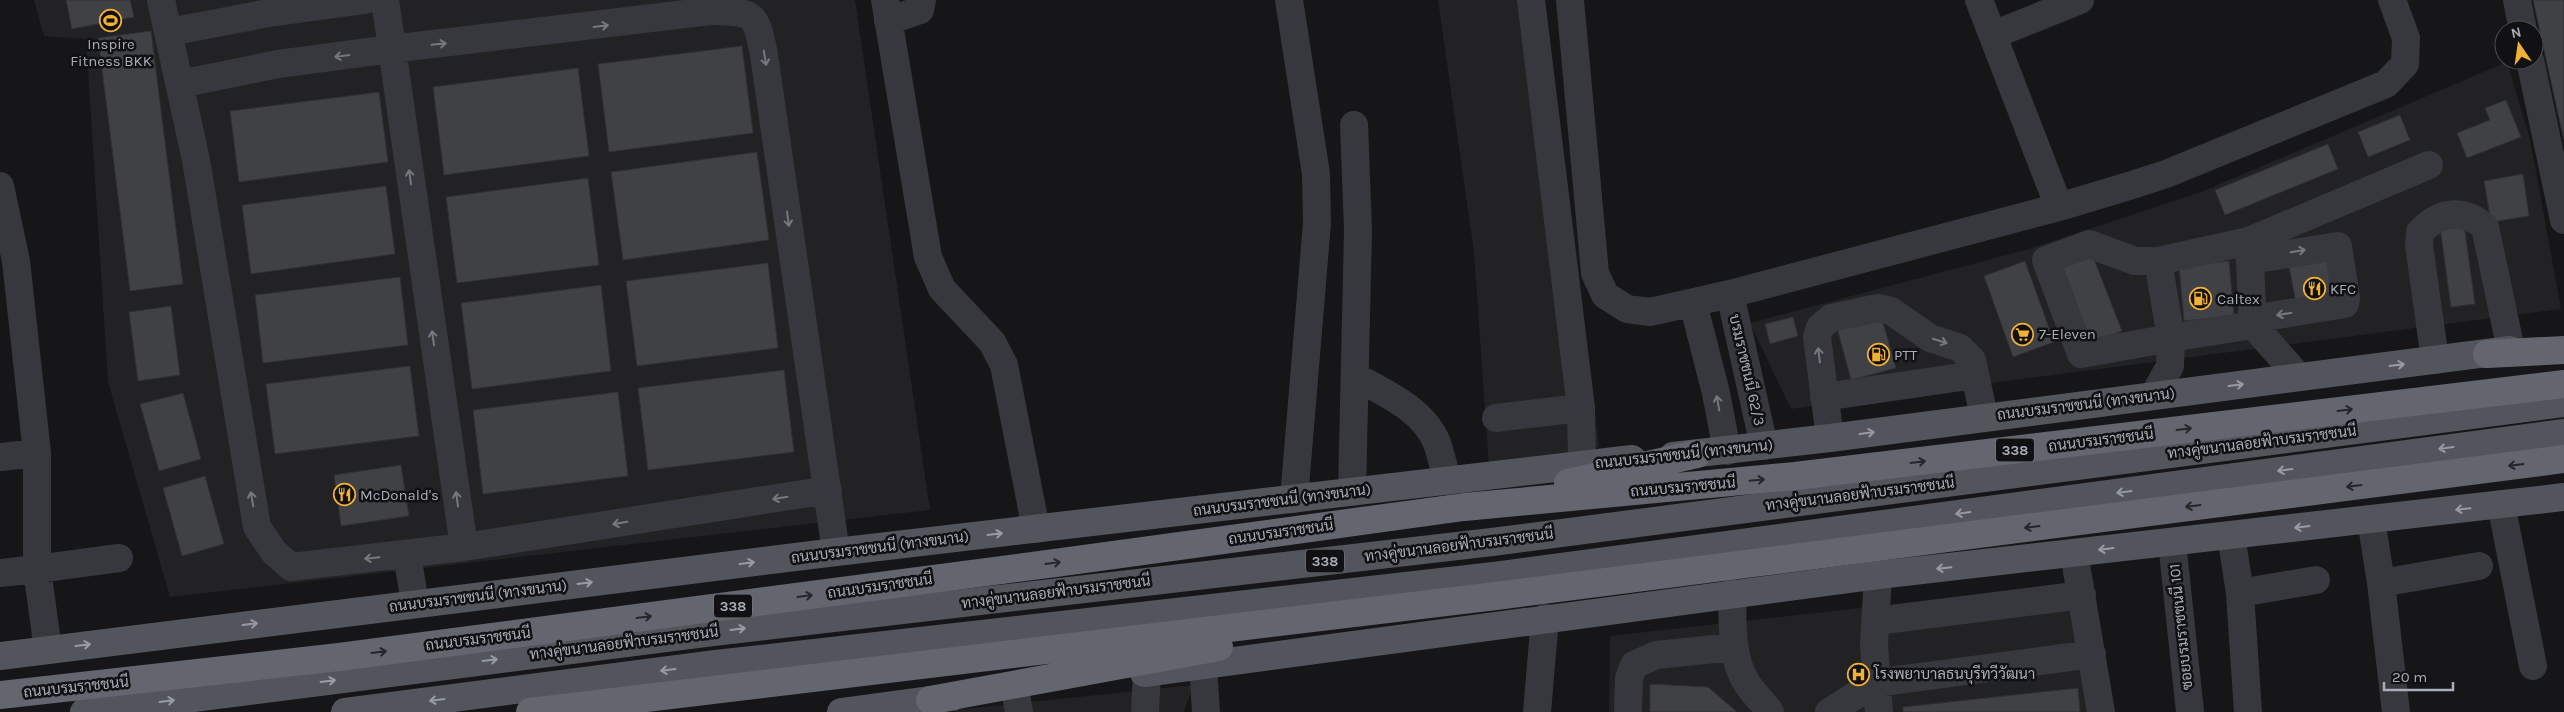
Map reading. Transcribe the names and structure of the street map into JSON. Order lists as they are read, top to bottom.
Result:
{
  "streets": {
    "highway": ["ถนนบรมราชชนนี", "338"],
    "main road": ["ถนนบรมราชชนนี (ทางขนาน)", "ทางคู่ขนานลอยฟ้าบรมราชชนนี"],
    "street": ["บรมราชชนนี 62/3", "ซอยบรมราชชนนี 101"]
  },
  "crossings": [
    ["บรมราชชนนี 62/3", "ถนนบรมราชชนนี (ทางขนาน)"]
  ],
  "places": {
    "sports": ["Inspire Fitness BKK"],
    "restaurant": ["KFC", "McDonald's"],
    "fuel station": ["Caltex", "PTT"],
    "supermarket": ["7-Eleven"],
    "hospital": ["โรงพยาบาลธนบุรีทวีวัฒนา"]
  },
  "scale_bar": "20 m",
  "north": "top"
}
